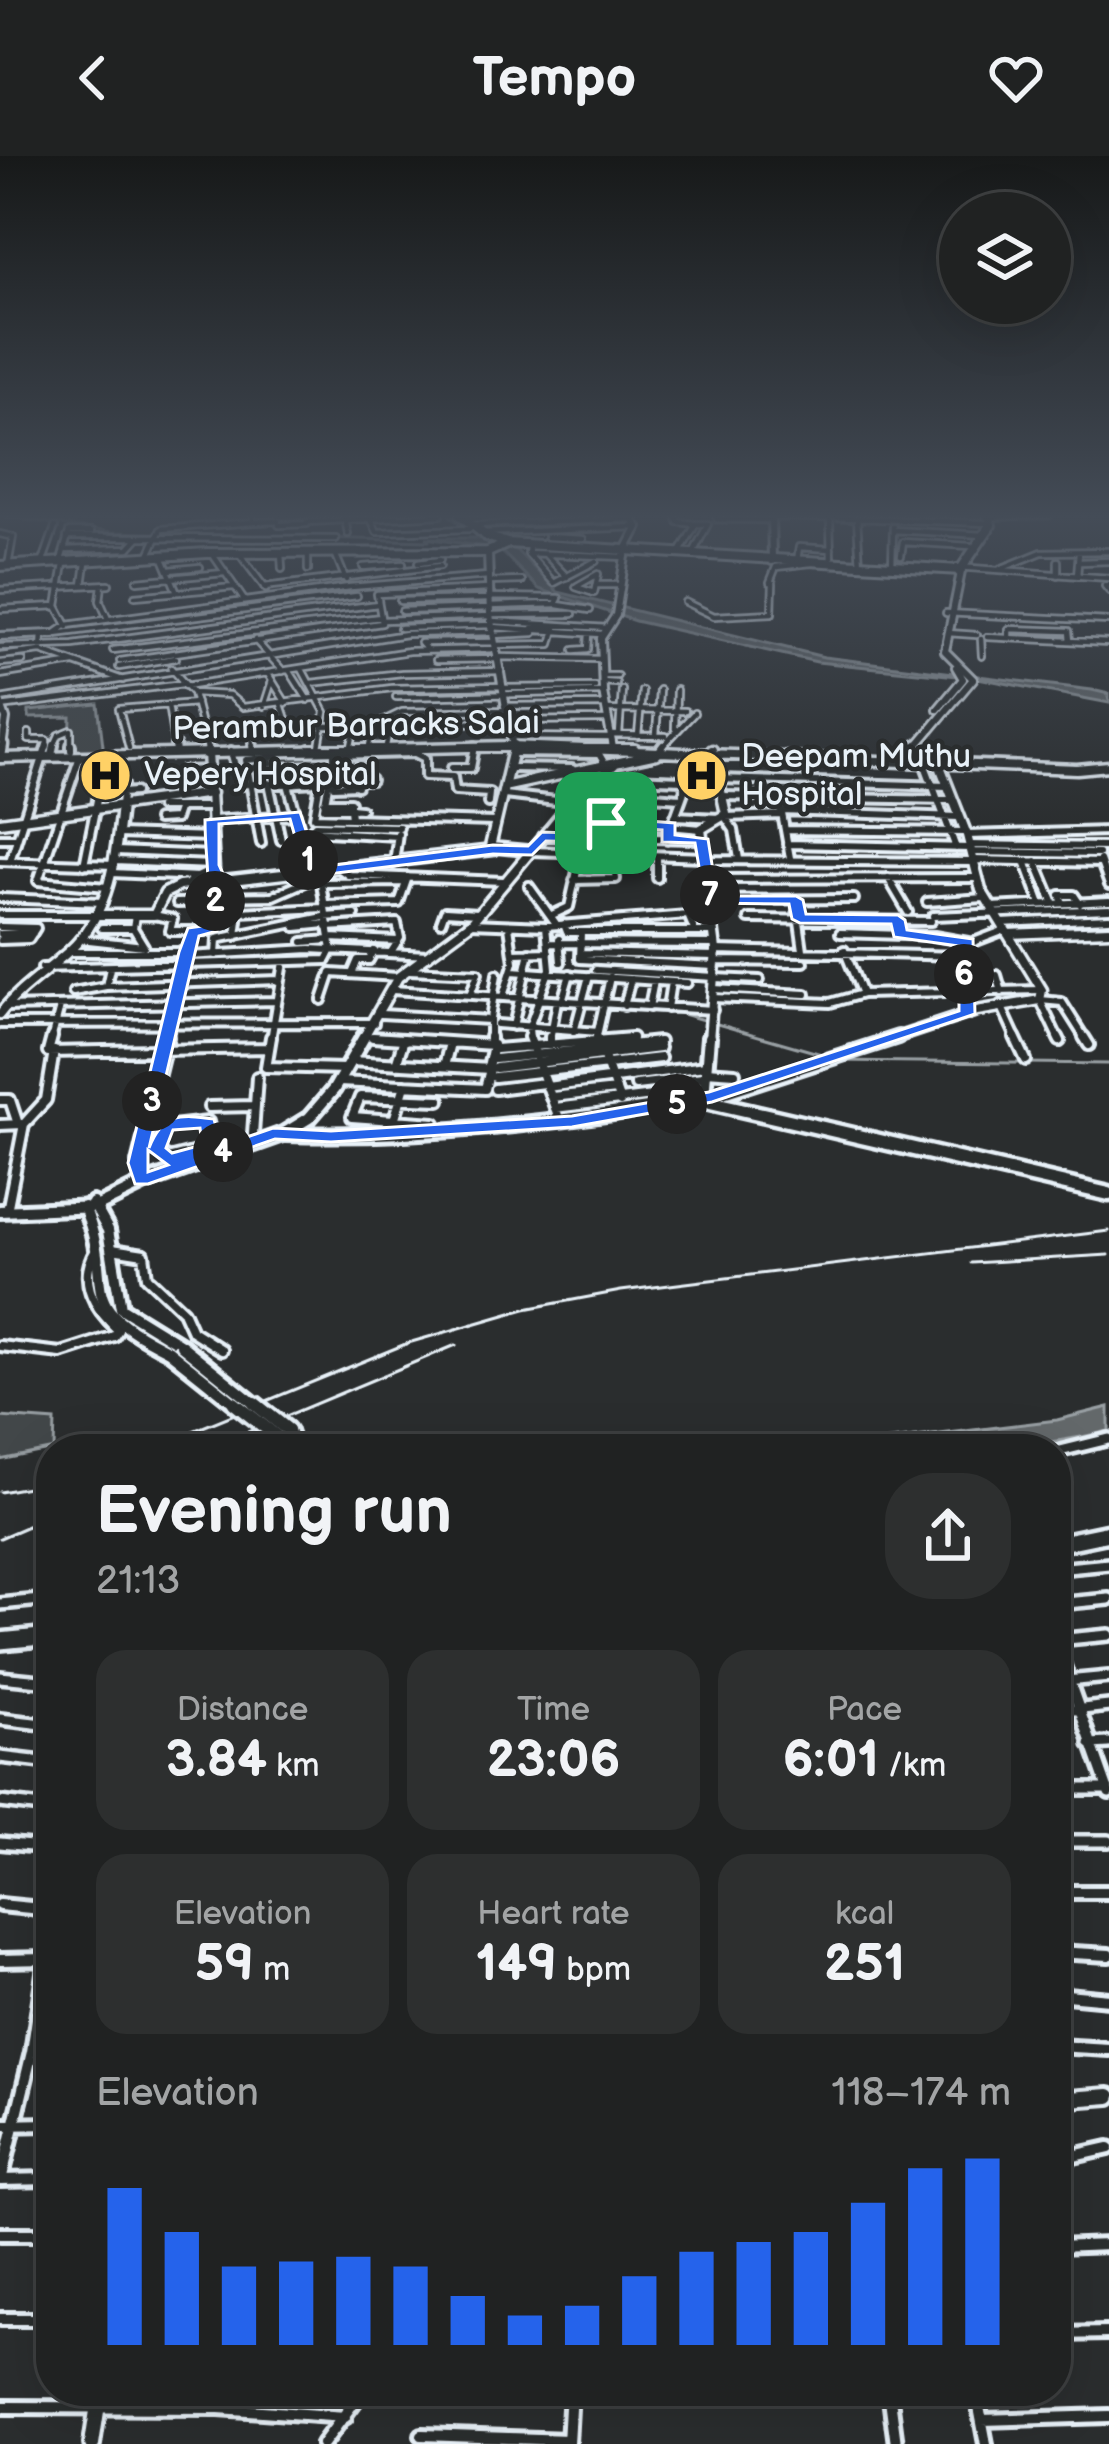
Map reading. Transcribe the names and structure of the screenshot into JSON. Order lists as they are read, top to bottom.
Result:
{
  "streets": {
    "main road": ["Perambur Barracks Salai"]
  },
  "places": {
    "hospital": ["Vepery Hospital", "Deepam Muthu Hospital"]
  },
  "page": {
    "header": "Tempo",
    "pins": [
      "1",
      "7",
      "2",
      "6",
      "3",
      "5",
      "4"
    ],
    "heading": ["Evening run", "21:13"],
    "stats": [
      ["Distance", "3.84 km"],
      ["Time", "23:06"],
      ["Pace", "6:01 /km"],
      ["Elevation", "59 m"],
      ["Heart rate", "149 bpm"],
      ["kcal", "251"]
    ],
    "chart": ["Elevation", "118–174 m"]
  }
}
